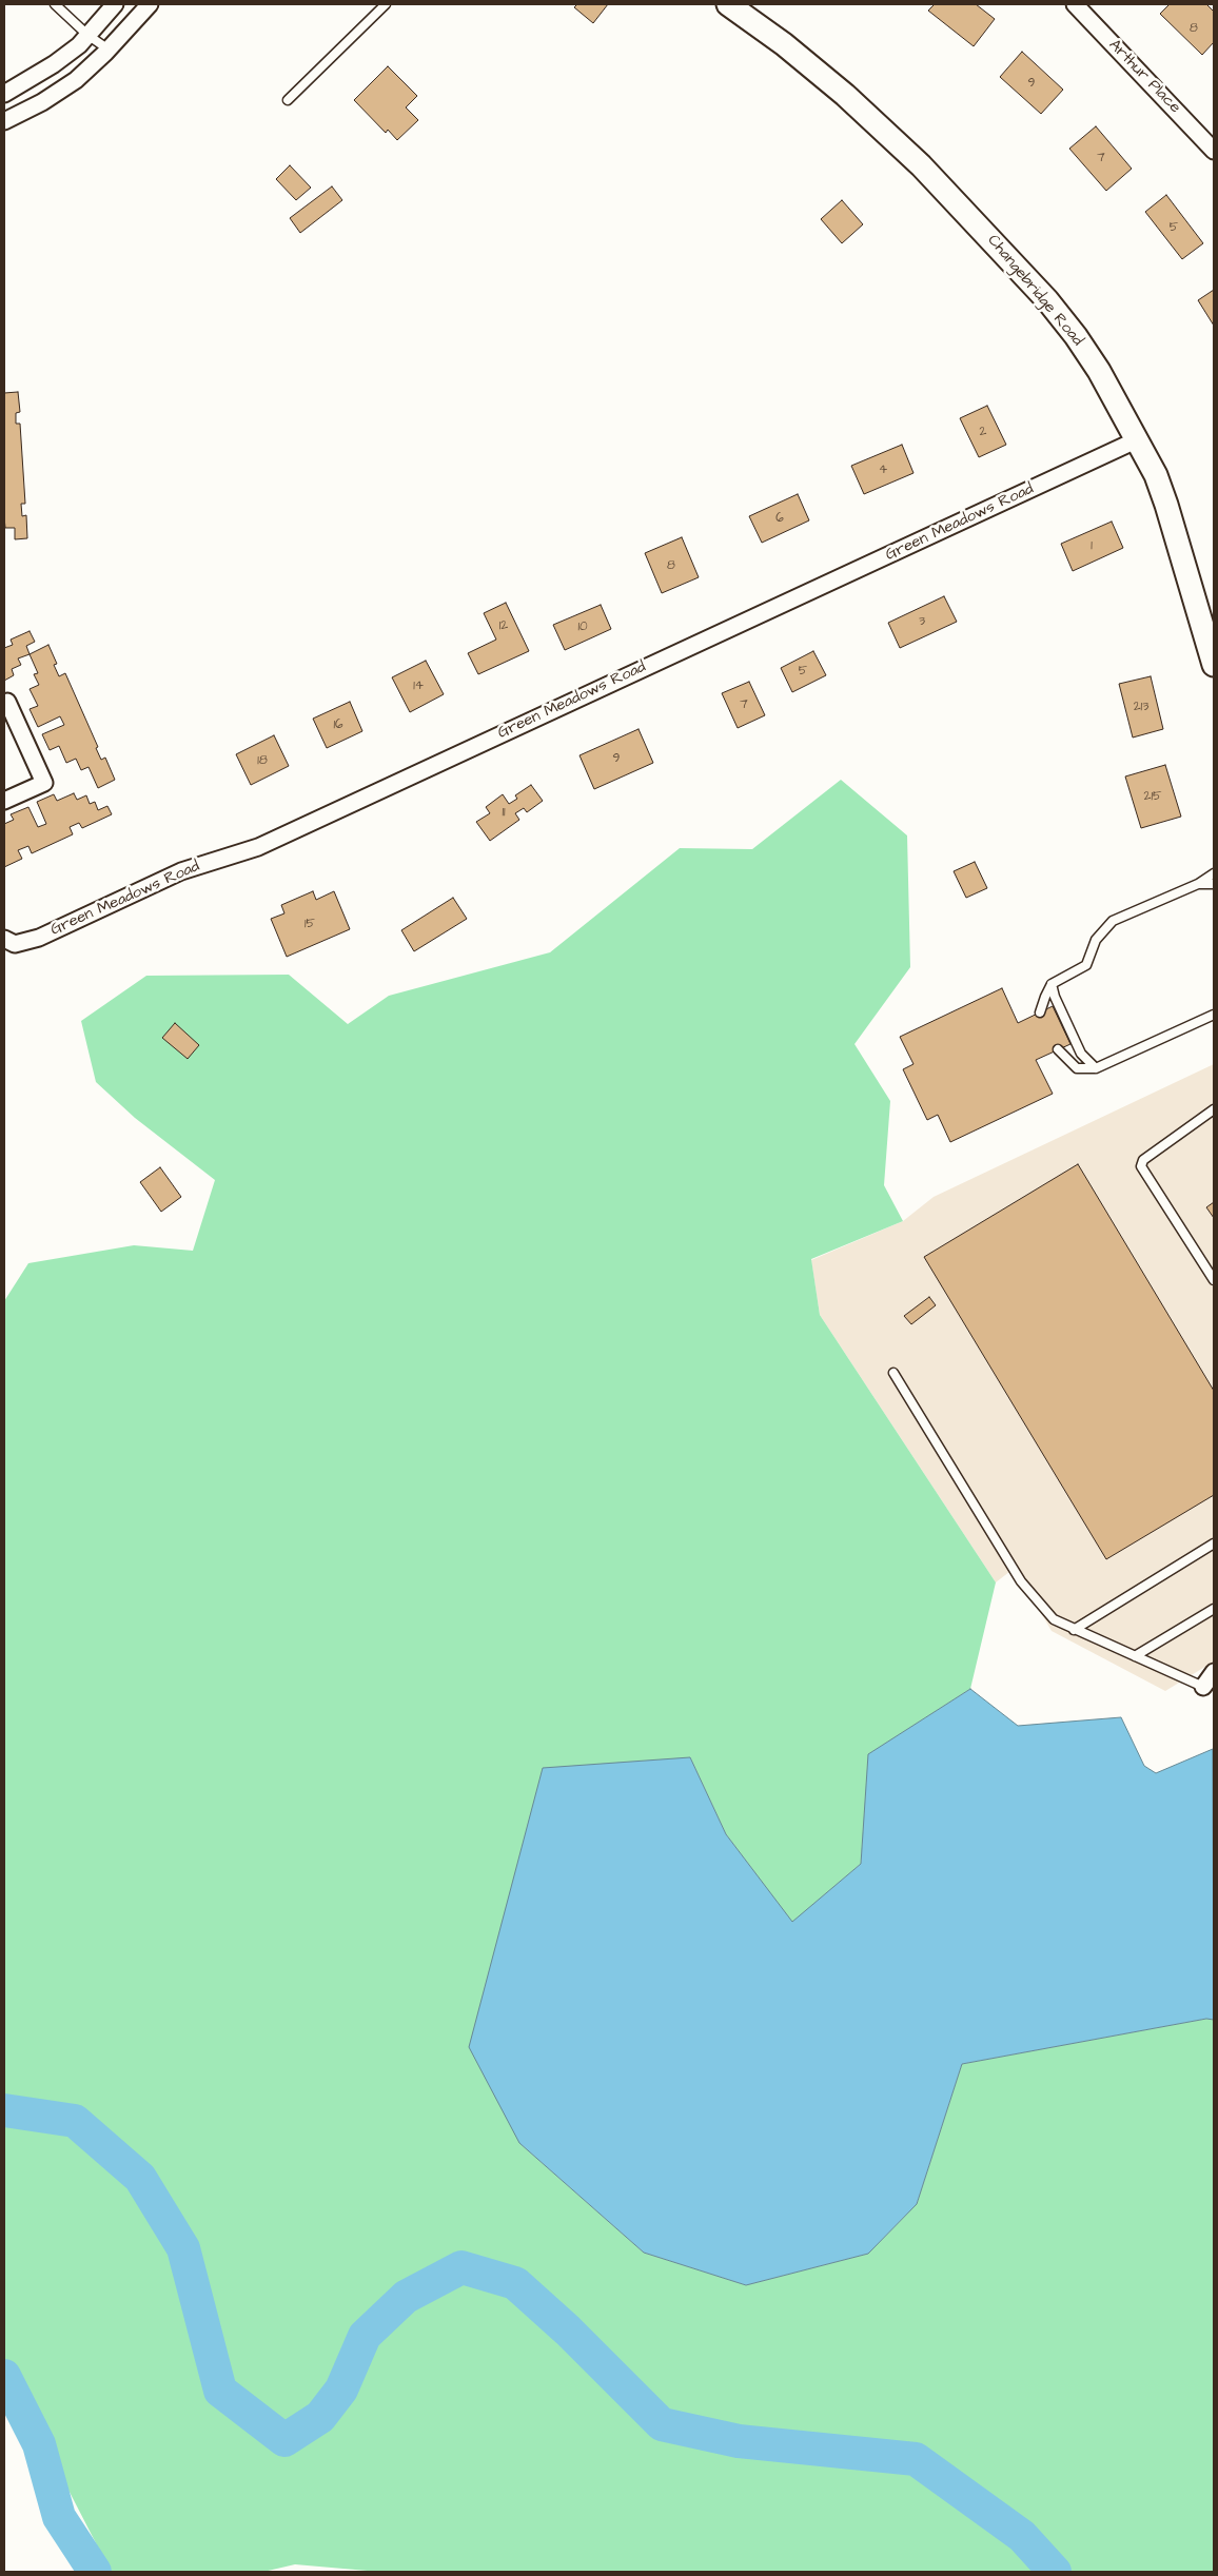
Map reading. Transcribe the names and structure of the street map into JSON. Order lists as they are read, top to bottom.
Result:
{
  "streets": {
    "main road": ["Changebridge Road"],
    "street": ["Arthur Place", "Green Meadows Road"]
  },
  "crossings": [
    ["Changebridge Road", "Green Meadows Road"]
  ],
  "house_numbers": [
    "8",
    "9",
    "7",
    "5",
    "2",
    "4",
    "6",
    "1",
    "8",
    "3",
    "12",
    "10",
    "5",
    "14",
    "7",
    "213",
    "16",
    "9",
    "18",
    "215",
    "11",
    "15"
  ]
}
